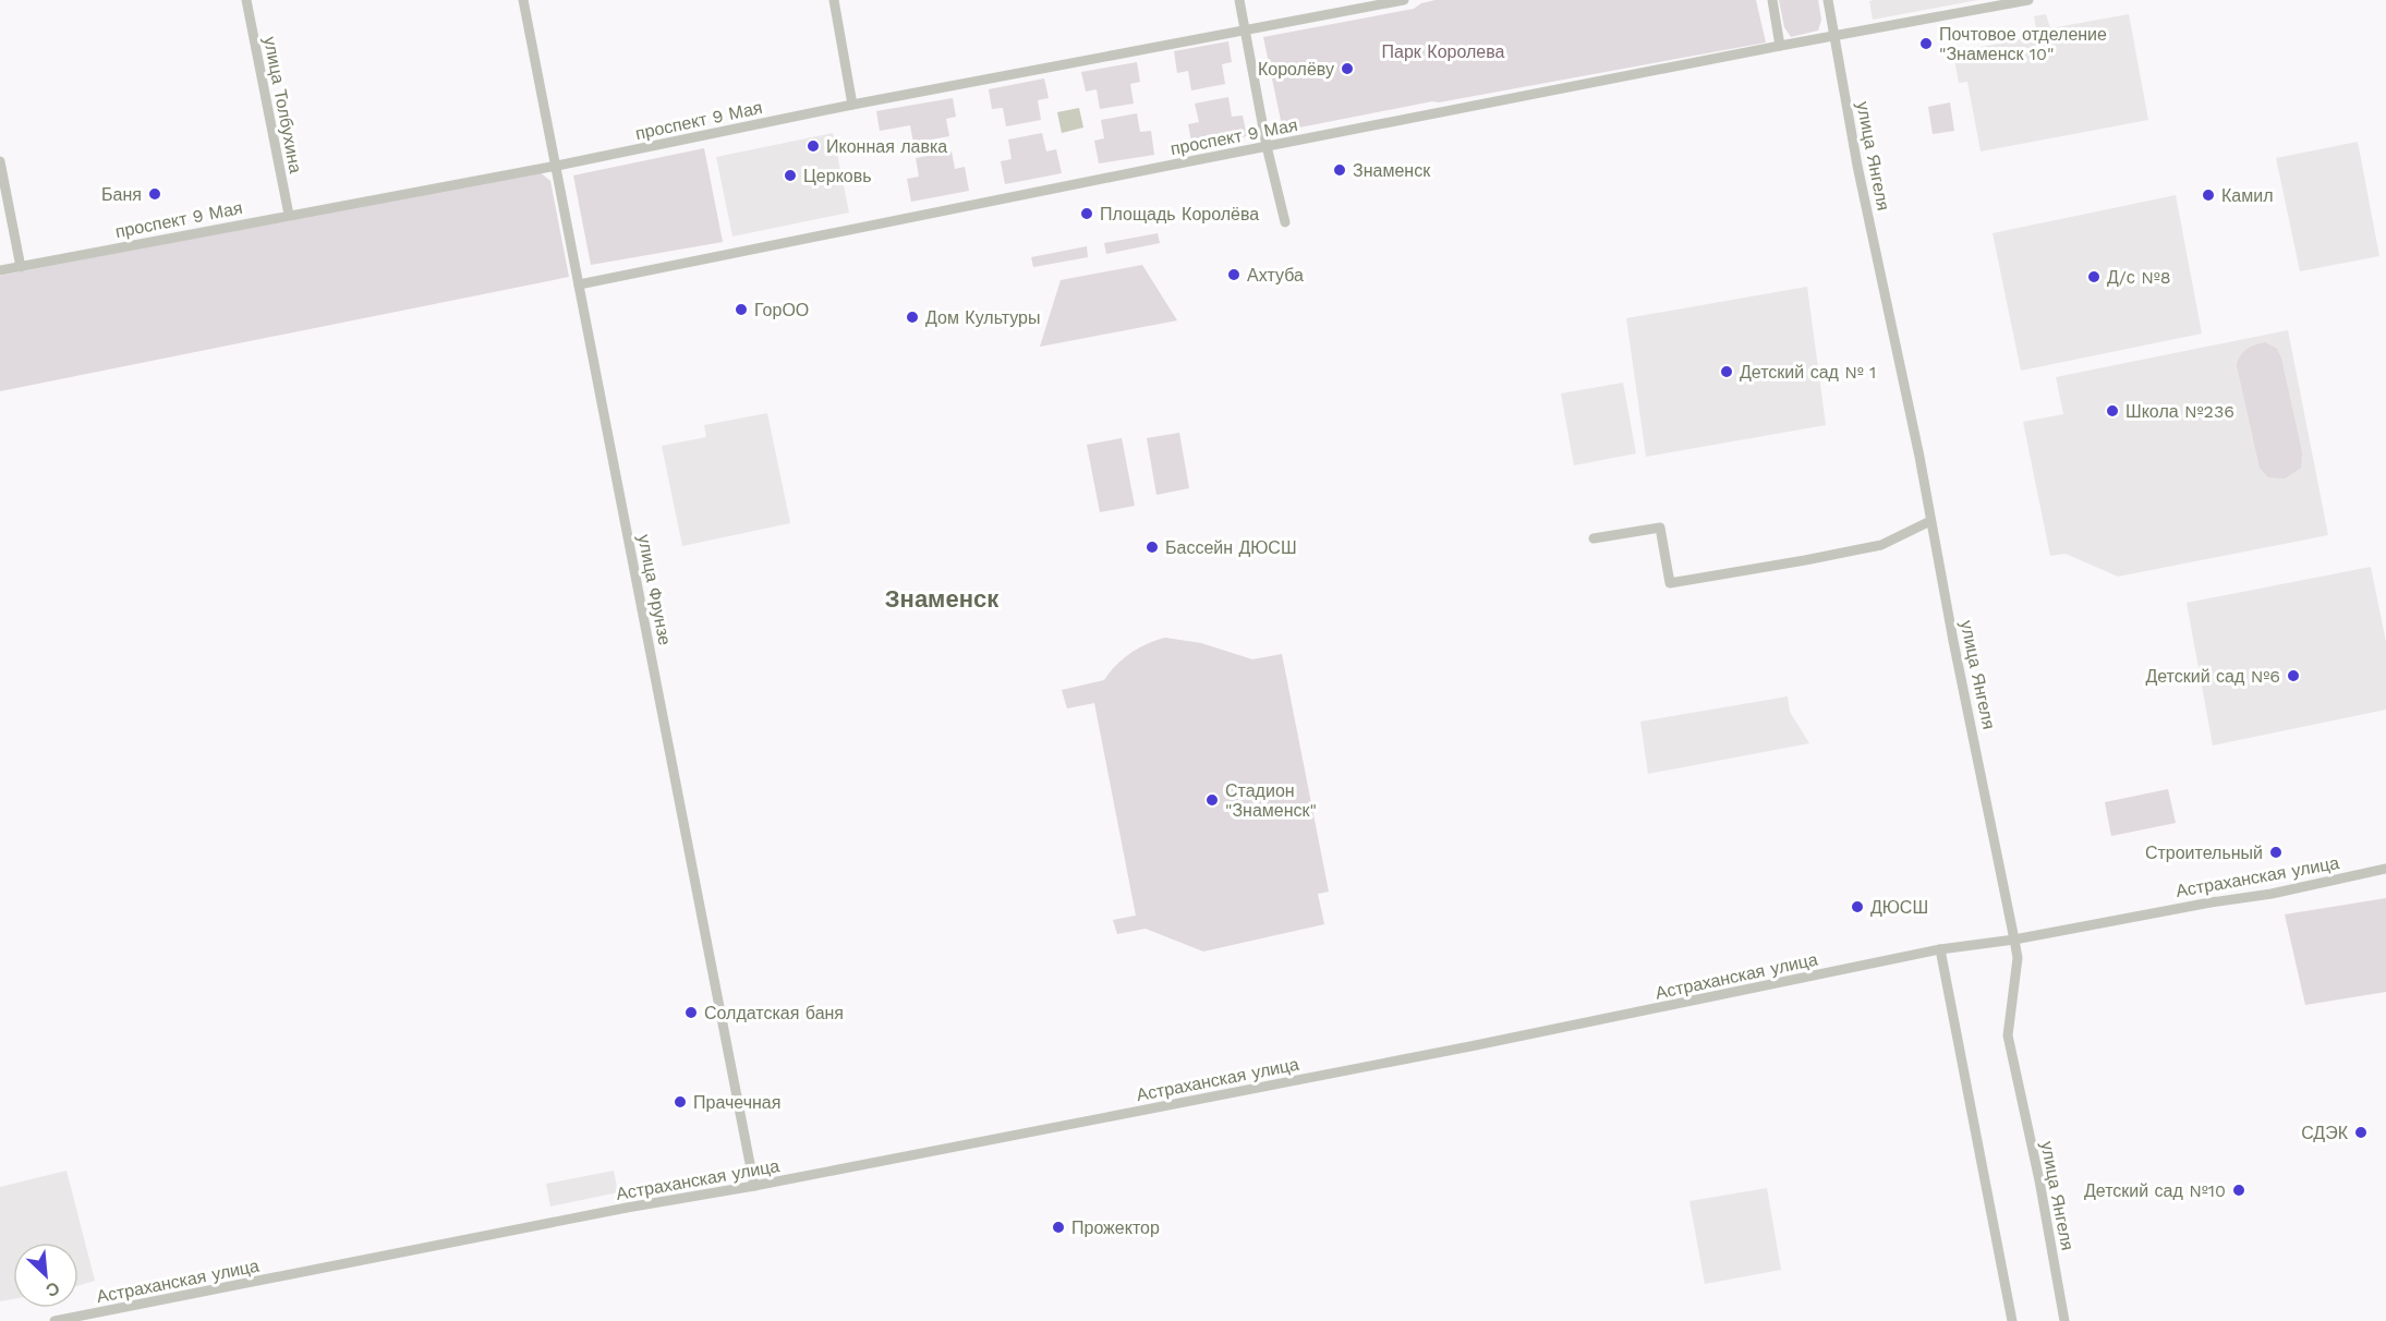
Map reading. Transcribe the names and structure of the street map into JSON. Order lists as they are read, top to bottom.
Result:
{
  "streets": {
    "street": [
      "улица Толбухина",
      "проспект 9 Мая",
      "улица Янгеля",
      "улица Фрунзе",
      "Астраханская улица"
    ]
  },
  "crossings": [
    ["улица Толбухина", "проспект 9 Мая"],
    ["проспект 9 Мая", "улица Янгеля"],
    ["проспект 9 Мая", "улица Фрунзе"],
    ["улица Янгеля", "Астраханская улица"],
    ["улица Фрунзе", "Астраханская улица"]
  ],
  "districts": ["Знаменск"],
  "parks": ["Парк Королева"],
  "places": [
    "Почтовое отделение \"Знаменск 10\"",
    "Королёву",
    "Иконная лавка",
    "Знаменск",
    "Церковь",
    "Баня",
    "Камил",
    "Площадь Королёва",
    "Ахтуба",
    "Д/с №8",
    "ГорОО",
    "Дом Культуры",
    "Детский сад № 1",
    "Школа №236",
    "Бассейн ДЮСШ",
    "Детский сад №6",
    "Стадион \"Знаменск\"",
    "Строительный",
    "ДЮСШ",
    "Солдатская баня",
    "Прачечная",
    "СДЭК",
    "Детский сад №10",
    "Прожектор"
  ],
  "north": "bottom right"
}
